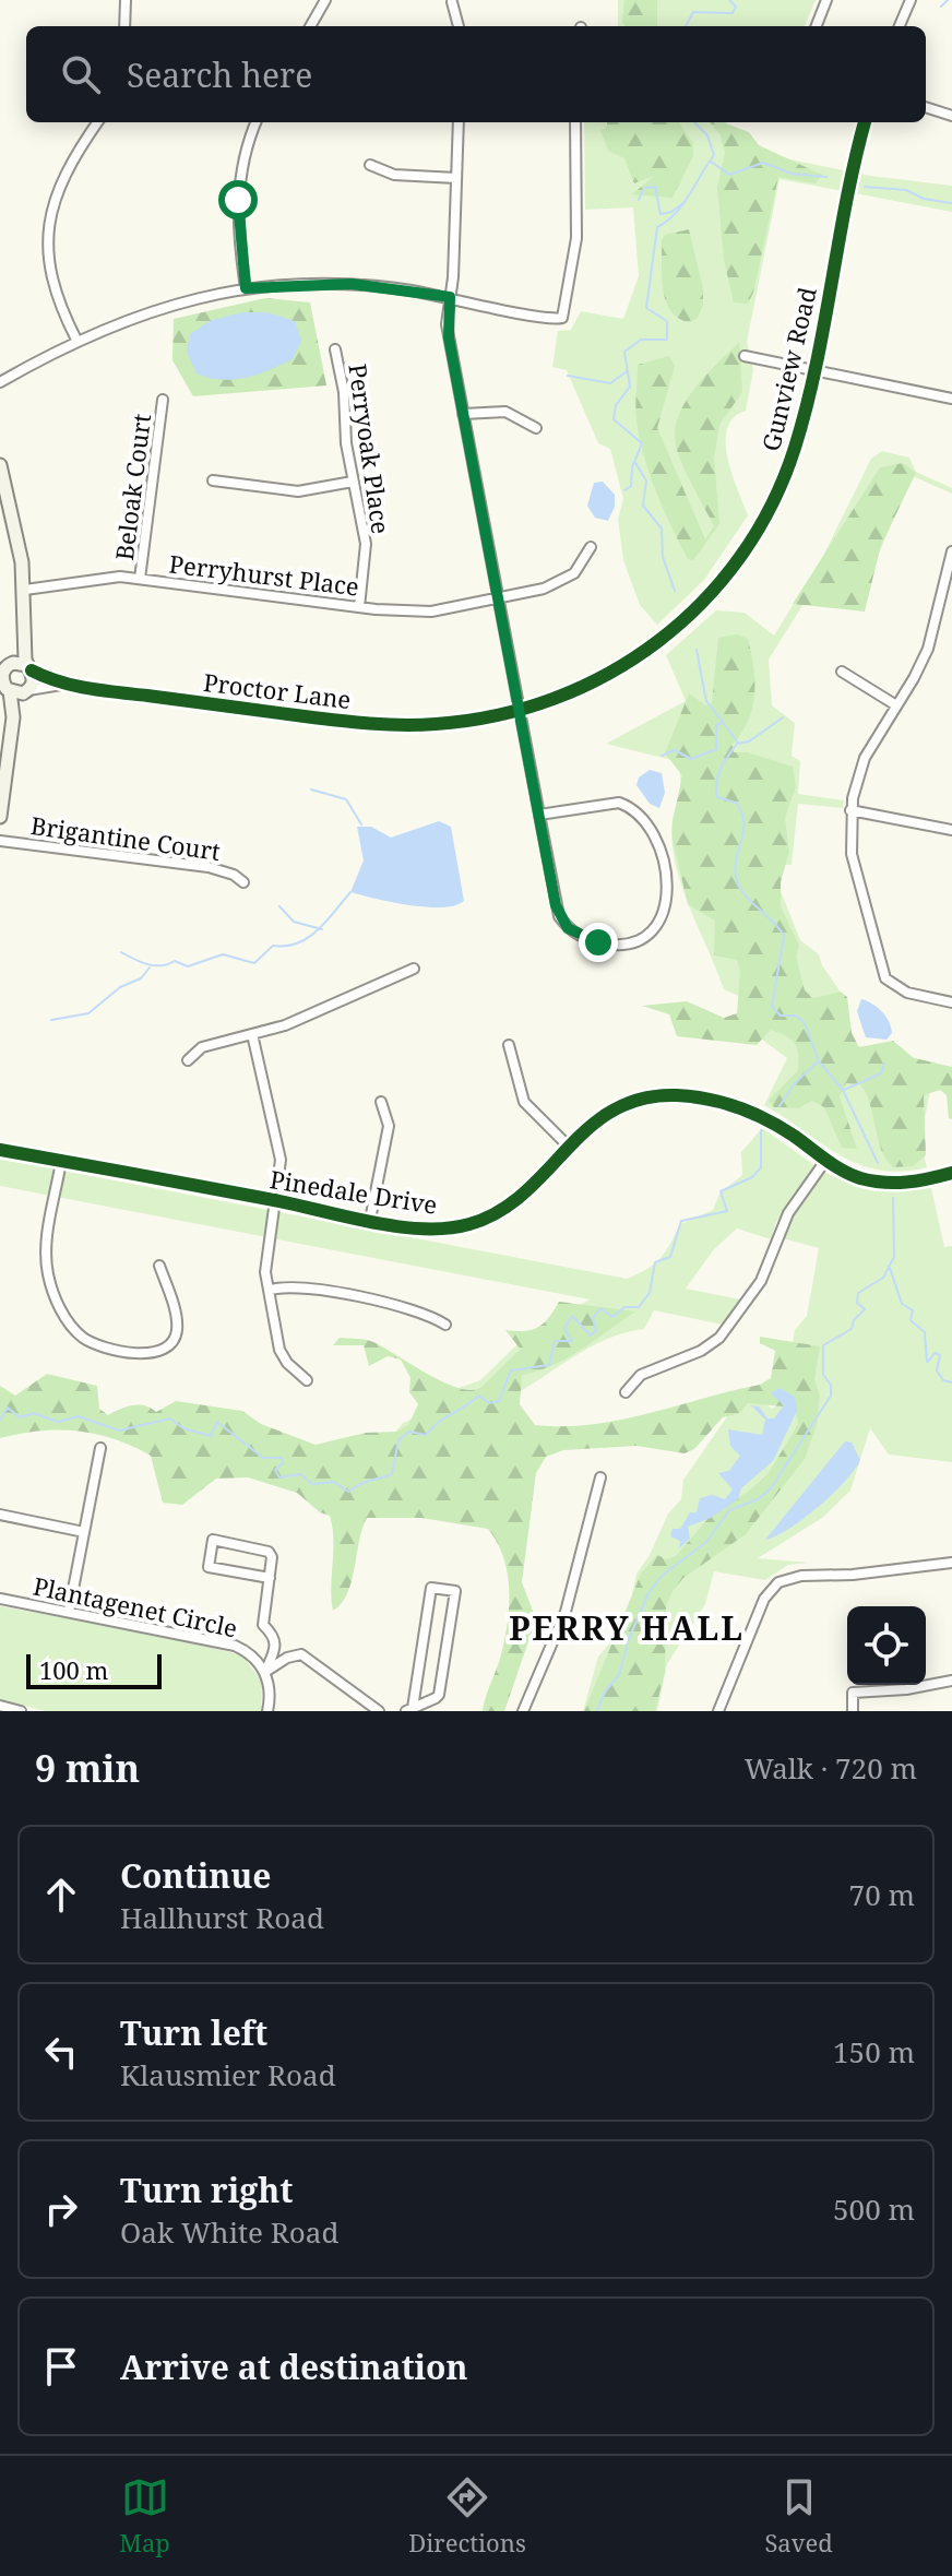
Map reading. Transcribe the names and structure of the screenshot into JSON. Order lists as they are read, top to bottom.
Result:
{
  "streets": {
    "street": [
      "Gunview Road",
      "Perryoak Place",
      "Beloak Court",
      "Perryhurst Place",
      "Proctor Lane",
      "Brigantine Court",
      "Pinedale Drive",
      "Plantagenet Circle"
    ]
  },
  "crossings": [
    ["Gunview Road", "Proctor Lane"],
    ["Perryoak Place", "Perryhurst Place"],
    ["Beloak Court", "Perryhurst Place"]
  ],
  "districts": ["PERRY HALL"],
  "scale_bar": "100 m",
  "page": {
    "search": "Search here",
    "scale": "100 m",
    "heading": ["9 min", "Walk · 720 m"],
    "list": [
      ["Continue", "Hallhurst Road", "70 m"],
      ["Turn left", "Klausmier Road", "150 m"],
      ["Turn right", "Oak White Road", "500 m"],
      "Arrive at destination"
    ],
    "nav": ["Map", "Directions", "Saved"]
  }
}
